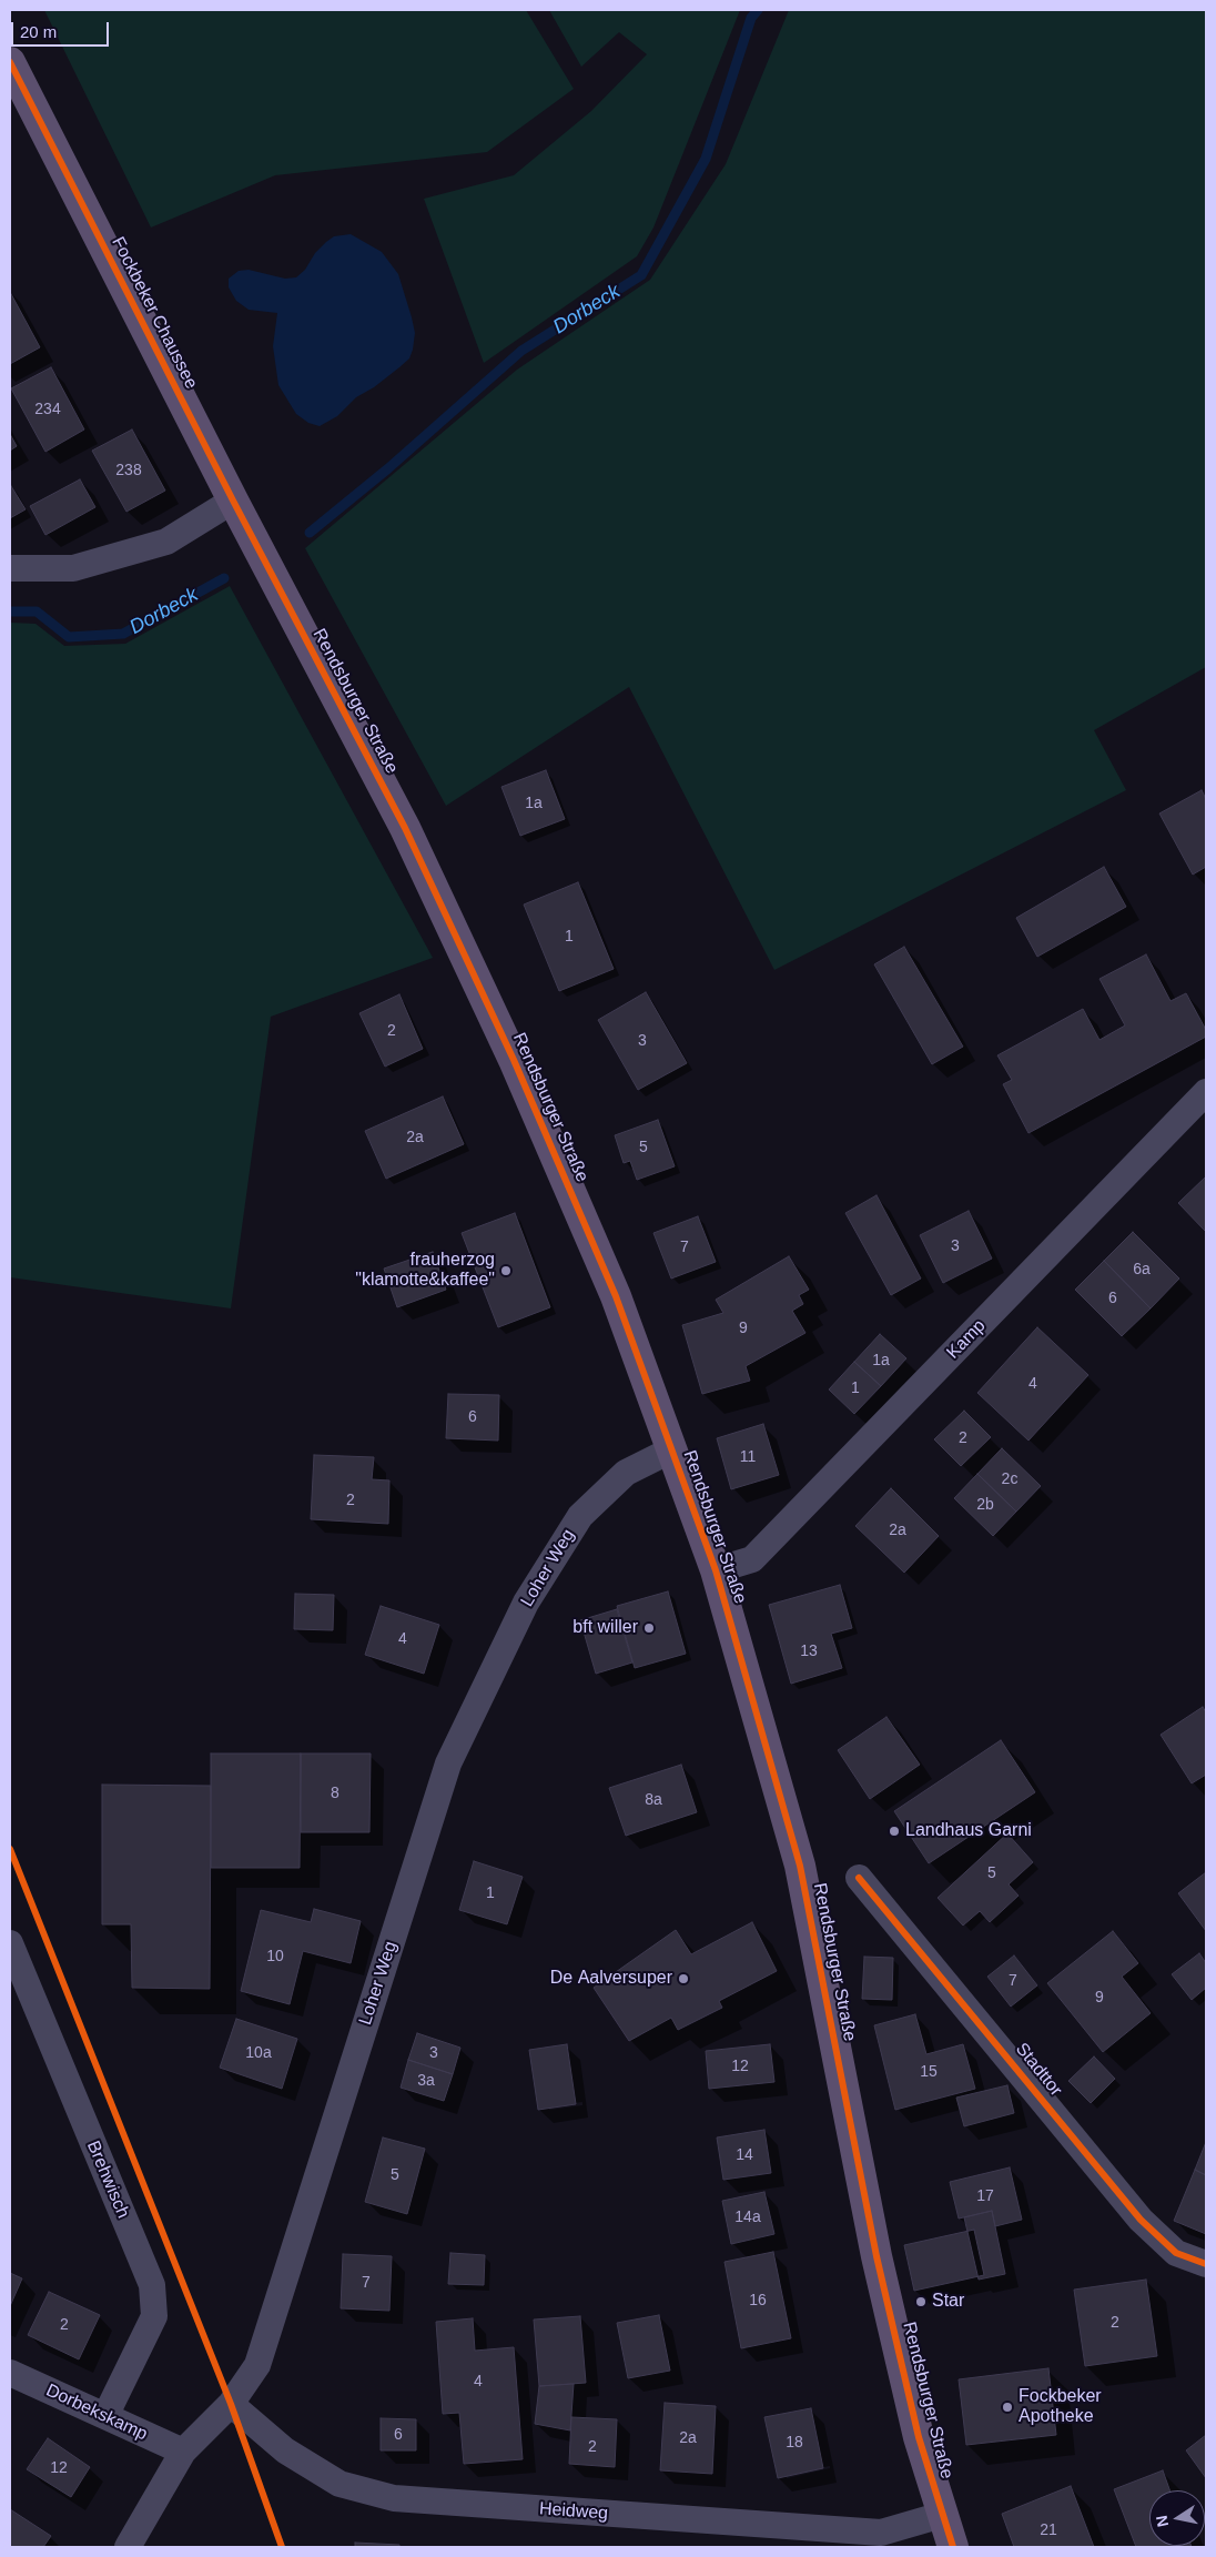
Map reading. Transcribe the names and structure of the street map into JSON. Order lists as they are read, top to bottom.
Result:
{
  "streets": {
    "main road": ["Fockbeker Chaussee", "Rendsburger Straße"],
    "street": [
      "Kamp",
      "Loher Weg",
      "Stadttor",
      "Brehwisch",
      "Dorbekskamp",
      "Heidweg"
    ]
  },
  "crossings": [
    ["Fockbeker Chaussee", "Rendsburger Straße"],
    ["Rendsburger Straße", "Kamp"],
    ["Rendsburger Straße", "Loher Weg"],
    ["Rendsburger Straße", "Heidweg"],
    ["Loher Weg", "Dorbekskamp"],
    ["Loher Weg", "Heidweg"],
    ["Brehwisch", "Dorbekskamp"]
  ],
  "water": ["Dorbeck"],
  "places": [
    "frauherzog \"klamotte&kaffee\"",
    "bft willer",
    "Landhaus Garni",
    "De Aalversuper",
    "Star",
    "Fockbeker Apotheke"
  ],
  "house_numbers": [
    "234",
    "238",
    "1a",
    "1",
    "2",
    "3",
    "2a",
    "5",
    "3",
    "7",
    "6a",
    "6",
    "9",
    "1a",
    "4",
    "1",
    "6",
    "2",
    "11",
    "2c",
    "2",
    "2b",
    "2a",
    "4",
    "13",
    "8",
    "8a",
    "5",
    "1",
    "10",
    "7",
    "9",
    "10a",
    "3",
    "12",
    "15",
    "3a",
    "14",
    "5",
    "17",
    "14a",
    "7",
    "16",
    "2",
    "2",
    "4",
    "6",
    "2a",
    "18",
    "2",
    "12",
    "21"
  ],
  "scale_bar": "20 m",
  "north": "left"
}
